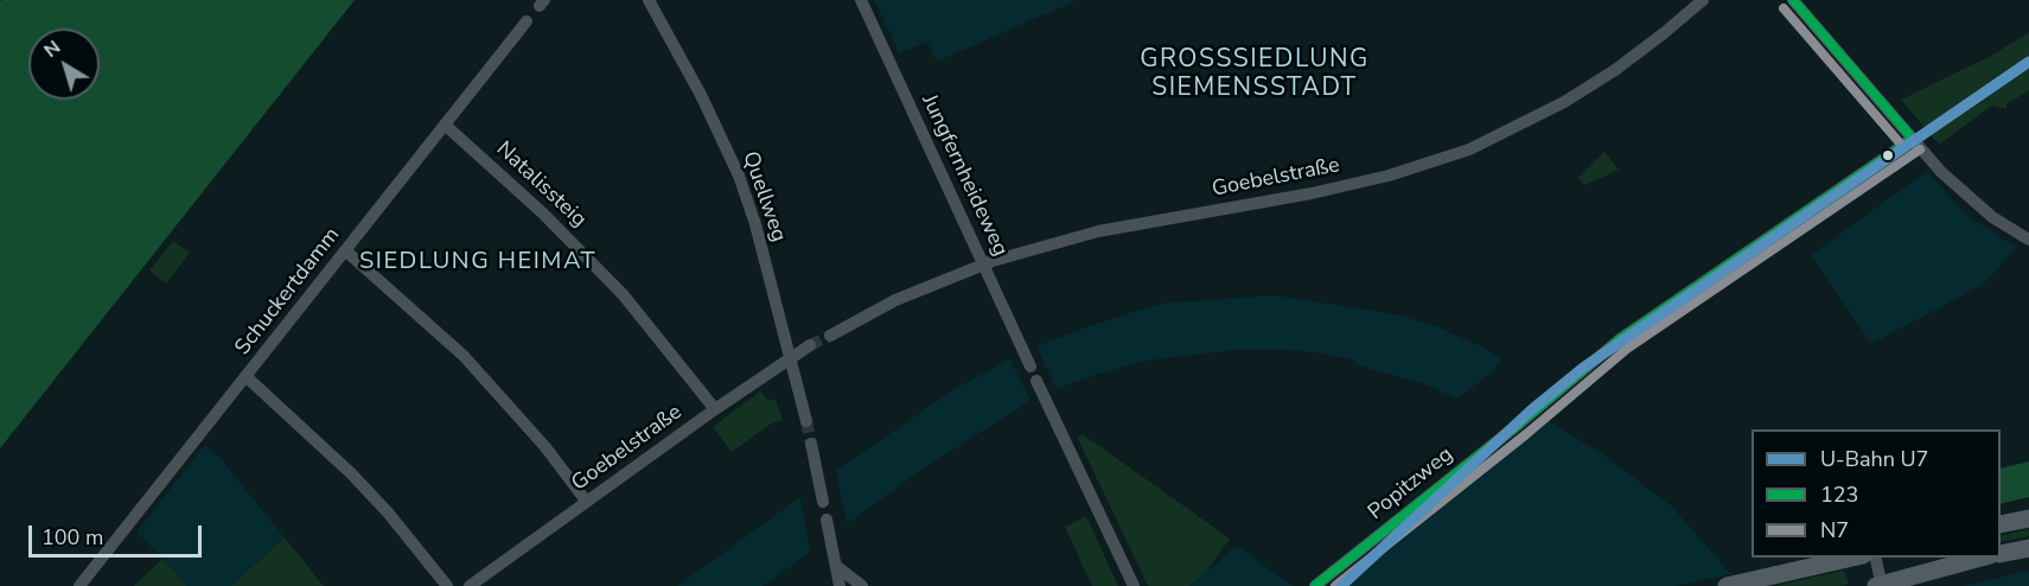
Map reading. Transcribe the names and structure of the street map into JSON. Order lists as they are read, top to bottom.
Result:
{
  "streets": {
    "street": [
      "Jungfernheideweg",
      "Goebelstraße",
      "Natalissteig",
      "Quellweg",
      "Schuckertdamm",
      "Popitzweg"
    ]
  },
  "crossings": [
    ["Jungfernheideweg", "Goebelstraße"],
    ["Goebelstraße", "Natalissteig"],
    ["Goebelstraße", "Quellweg"],
    ["Natalissteig", "Schuckertdamm"]
  ],
  "districts": ["GROSSSIEDLUNG SIEMENSSTADT", "SIEDLUNG HEIMAT"],
  "lines": ["transit line 123", "transit line N7", "metro line U7"],
  "legend": ["U-Bahn U7", "123", "N7"],
  "scale_bar": "100 m",
  "north": "top left"
}
